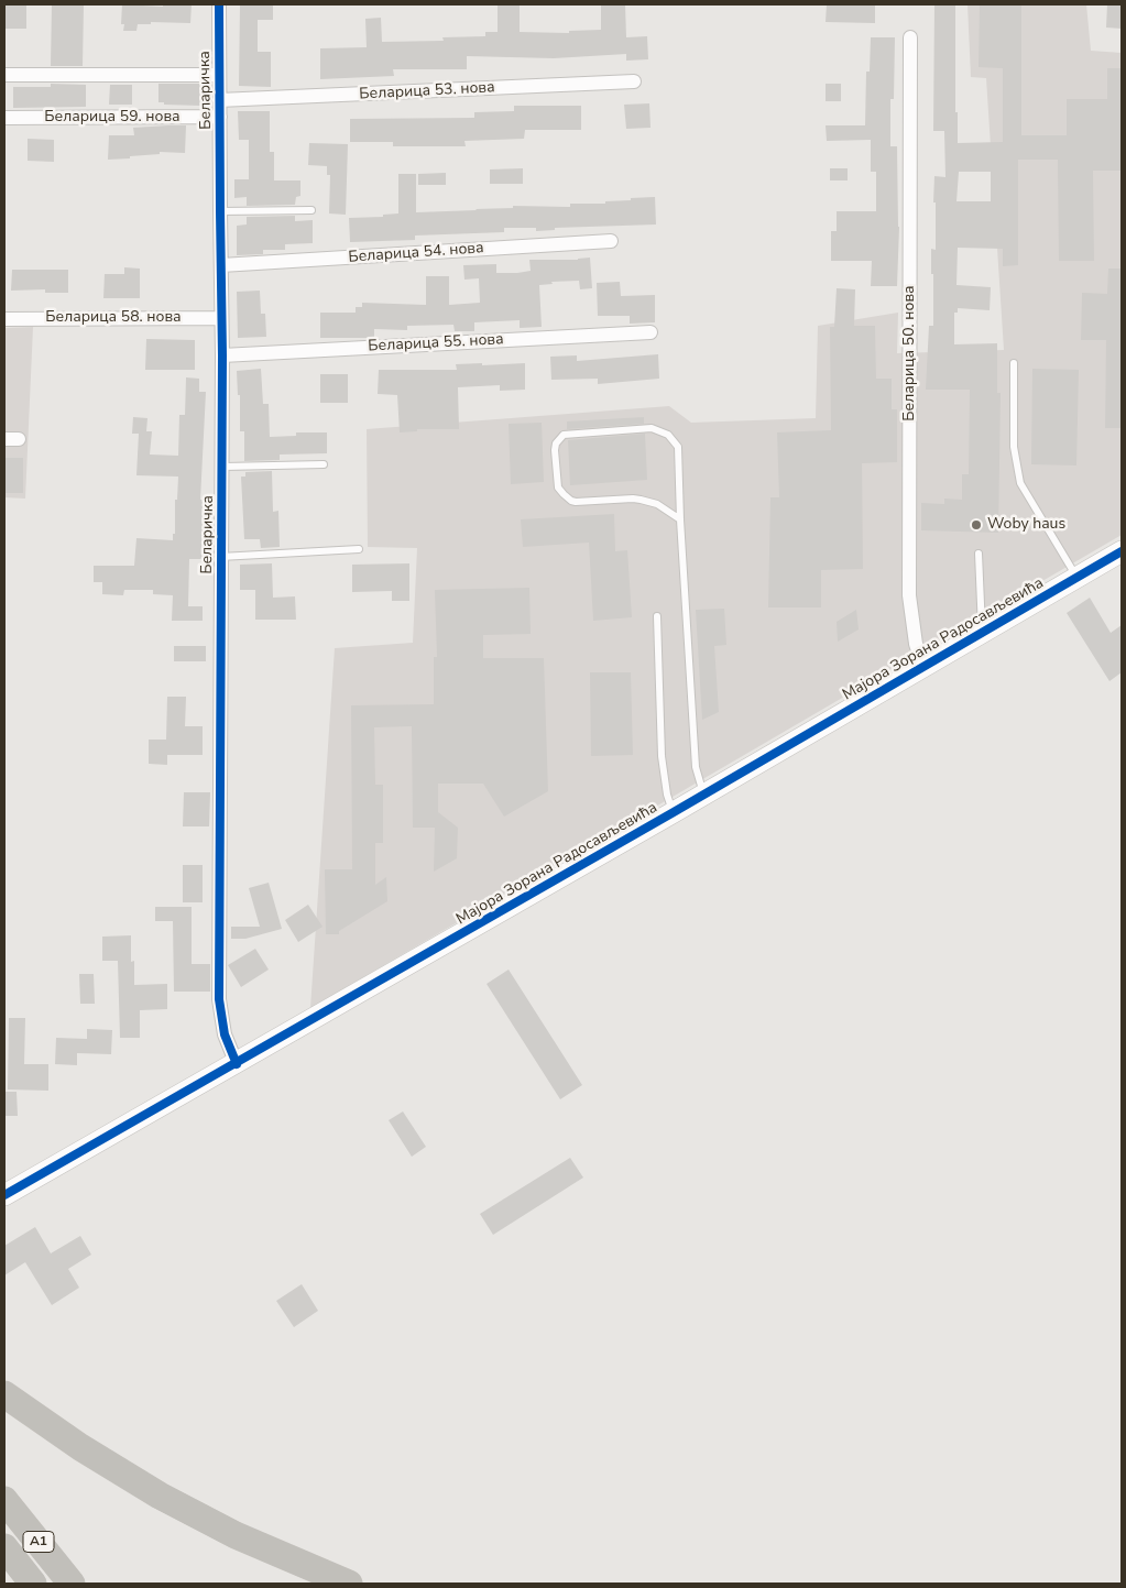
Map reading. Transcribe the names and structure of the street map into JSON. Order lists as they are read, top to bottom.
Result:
{
  "streets": {
    "highway": ["A1"],
    "main road": ["Мајора Зорана Радосављевића"],
    "street": [
      "Беларичка",
      "Беларица 53. нова",
      "Беларица 59. нова",
      "Беларица 54. нова",
      "Беларица 58. нова",
      "Беларица 55. нова",
      "Беларица 50. нова"
    ]
  },
  "crossings": [
    ["Беларичка", "Беларица 53. нова"],
    ["Беларичка", "Беларица 59. нова"],
    ["Беларичка", "Беларица 54. нова"],
    ["Беларичка", "Беларица 58. нова"],
    ["Беларичка", "Беларица 55. нова"],
    ["Беларичка", "Мајора Зорана Радосављевића"],
    ["Беларица 50. нова", "Мајора Зорана Радосављевића"]
  ],
  "places": ["Woby haus"]
}
